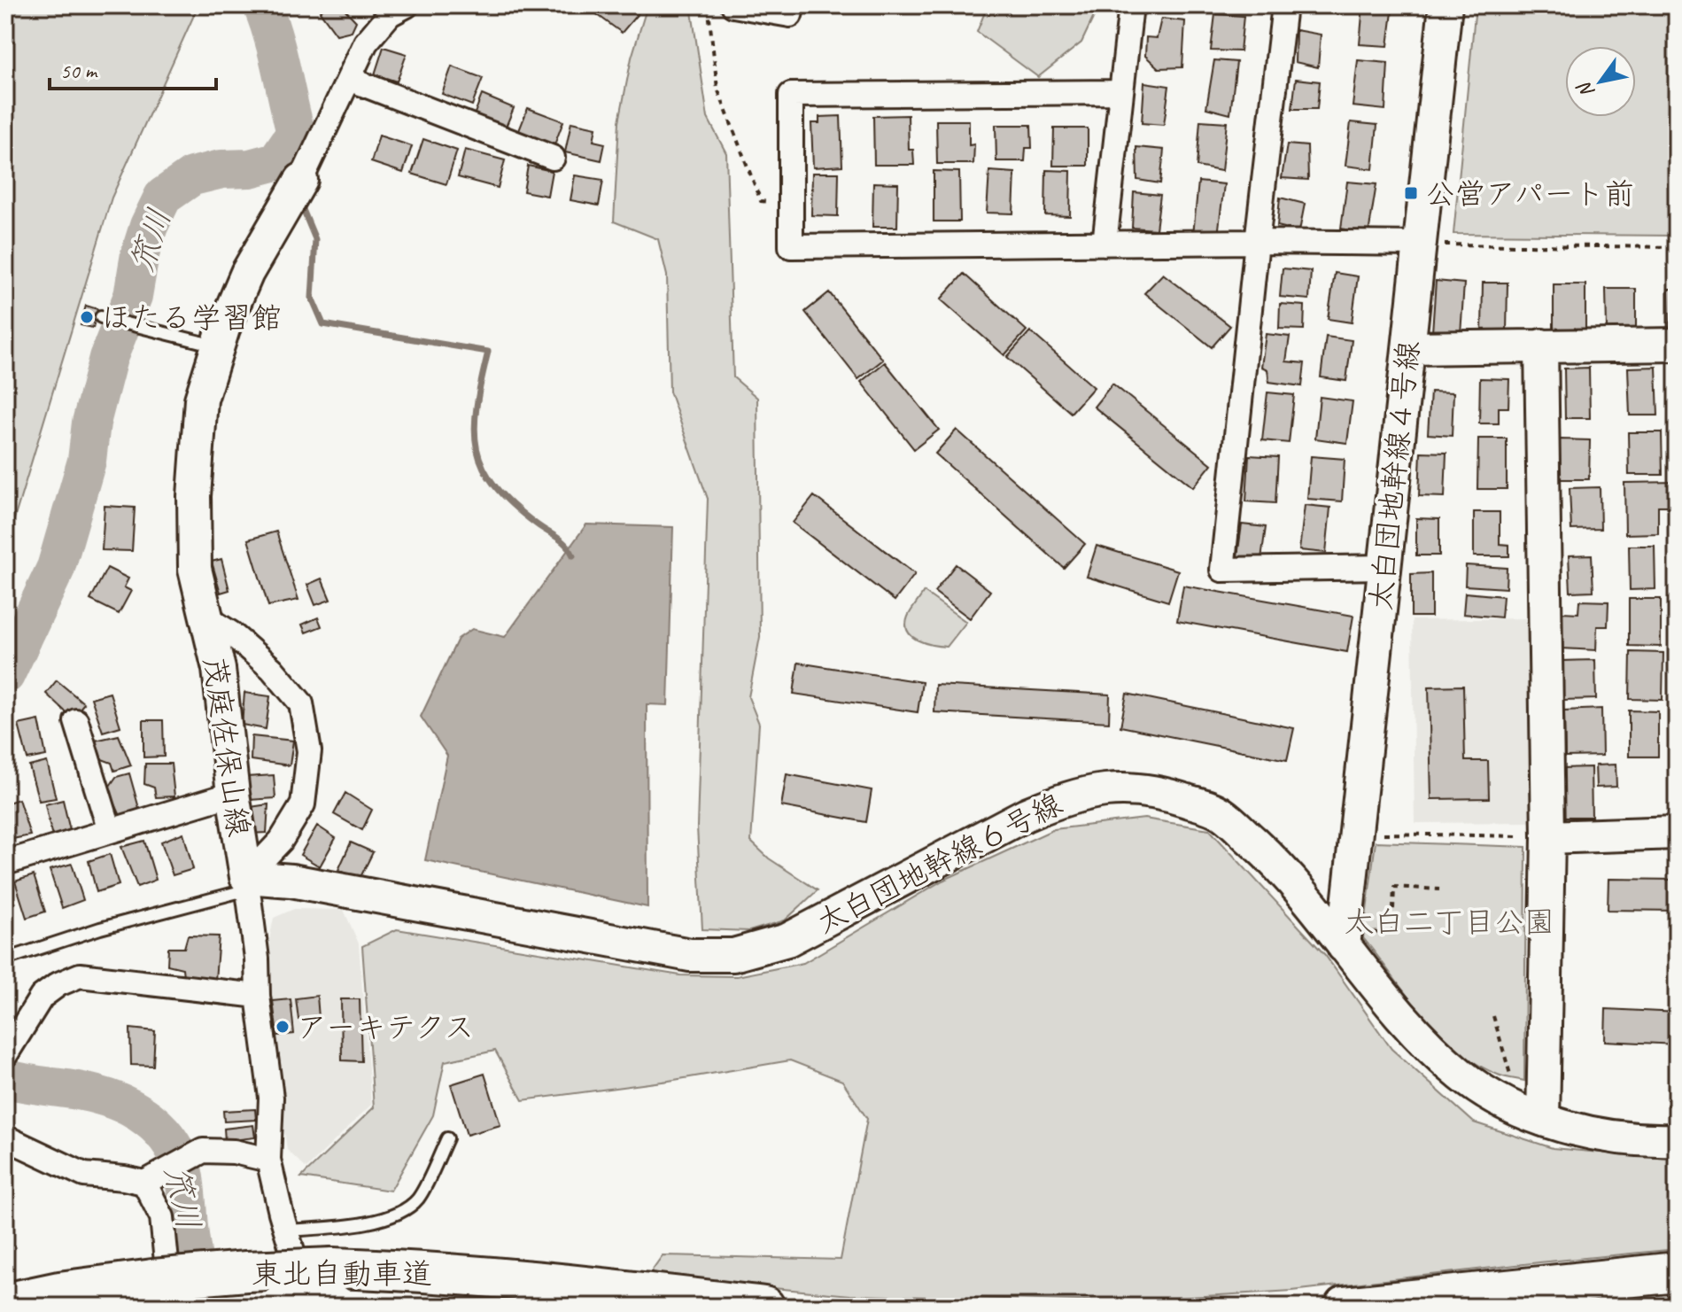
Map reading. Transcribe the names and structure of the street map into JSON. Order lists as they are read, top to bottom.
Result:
{
  "streets": {
    "highway": ["東北自動車道"],
    "street": ["太白団地幹線４号線", "茂庭佐保山線", "太白団地幹線６号線"]
  },
  "crossings": [
    ["太白団地幹線４号線", "太白団地幹線６号線"],
    ["茂庭佐保山線", "太白団地幹線６号線"],
    ["茂庭佐保山線", "東北自動車道"]
  ],
  "water": ["笊川"],
  "parks": ["太白二丁目公園"],
  "places": {
    "transit": ["公営アパート前"],
    "other": ["ほたる学習館", "アーキテクス"]
  },
  "scale_bar": "50 m",
  "north": "bottom left"
}
